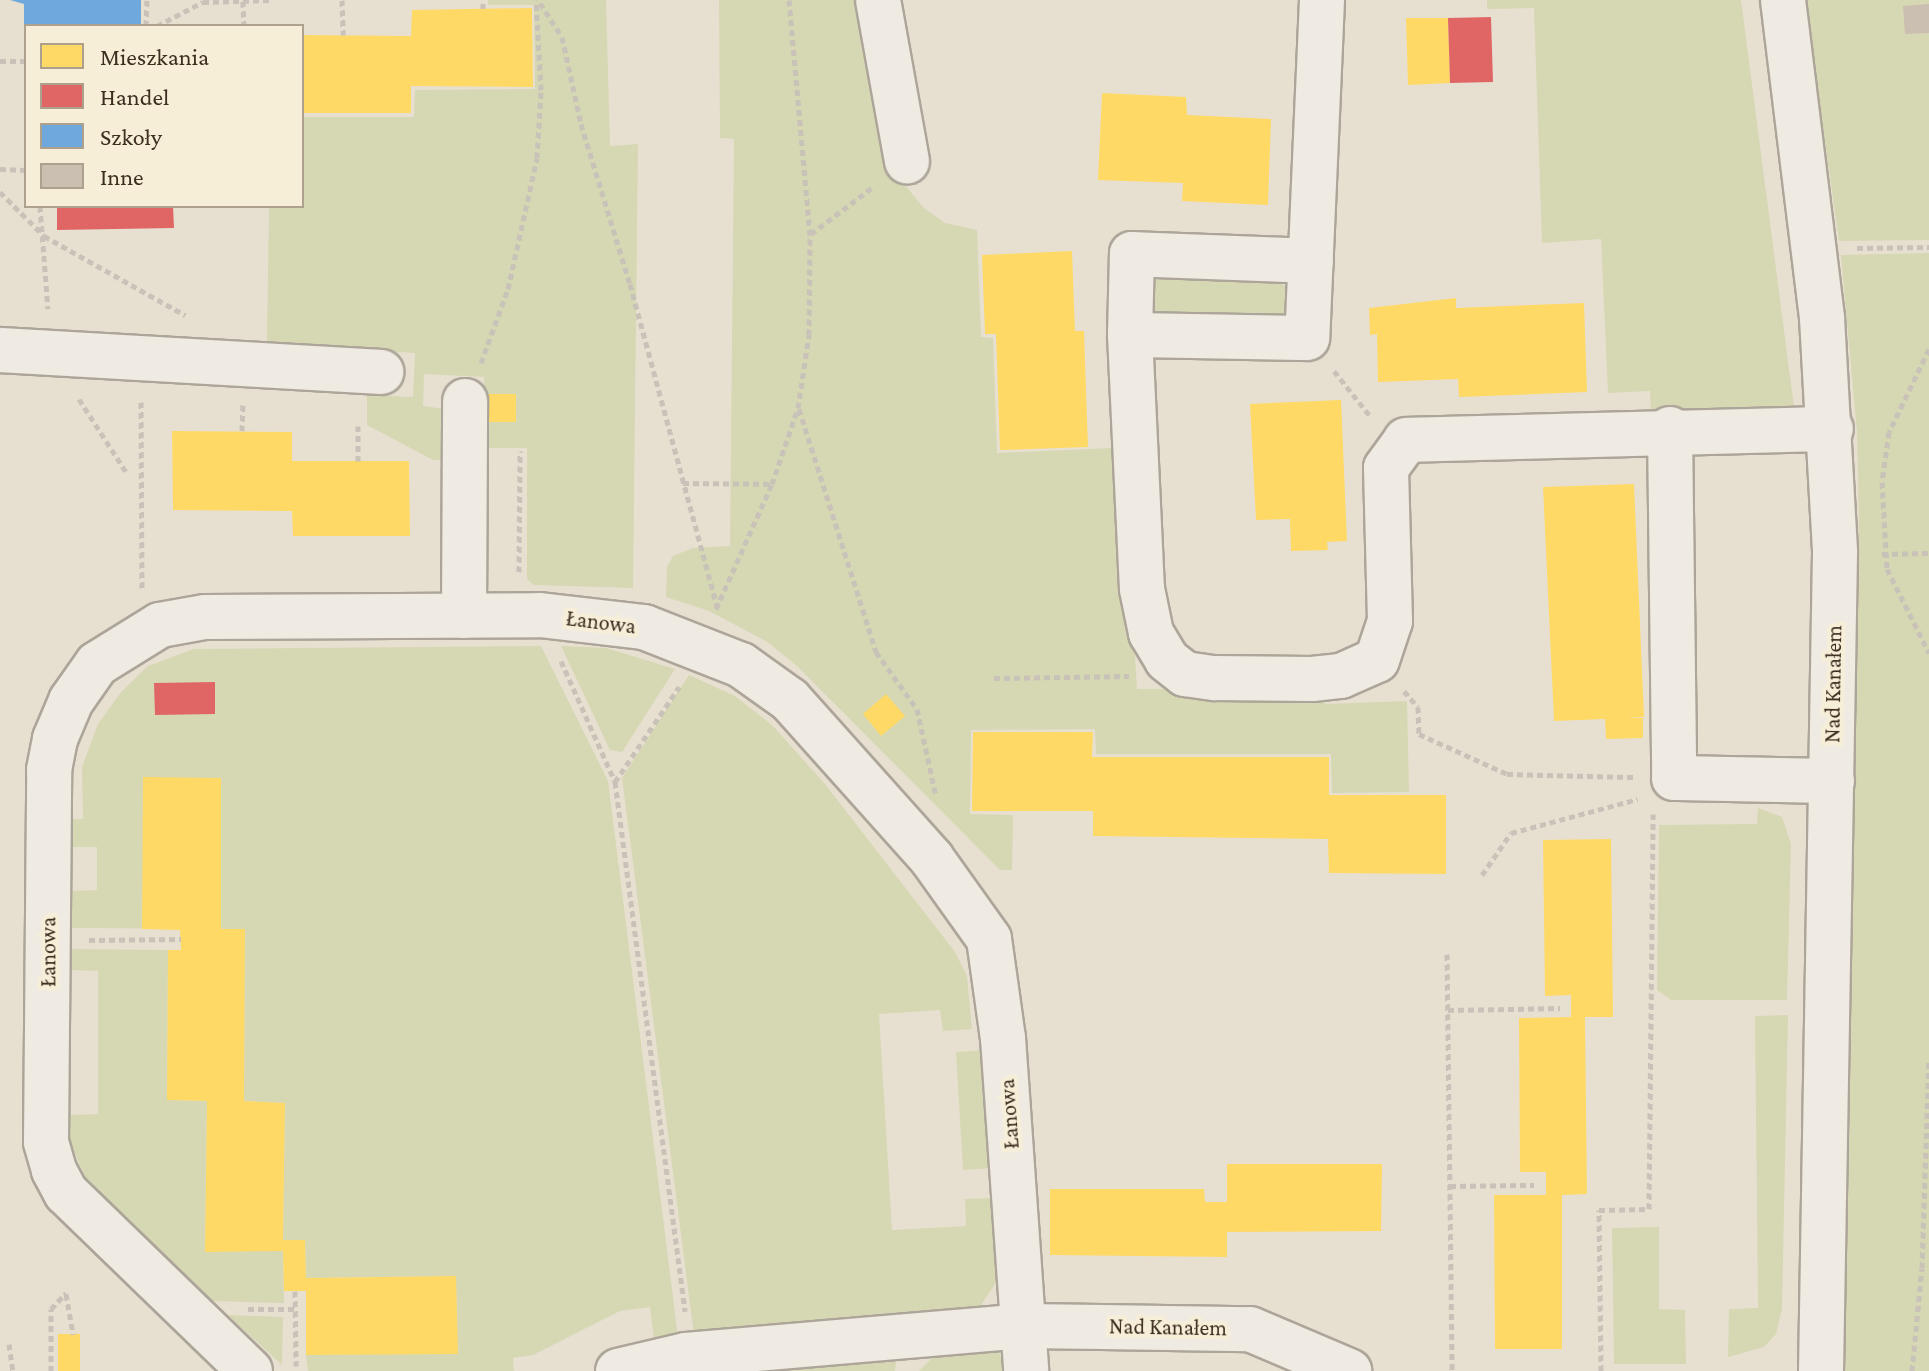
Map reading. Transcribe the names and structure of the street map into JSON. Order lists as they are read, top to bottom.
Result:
{
  "streets": {
    "street": ["Łanowa", "Nad Kanałem"]
  },
  "crossings": [
    ["Łanowa", "Nad Kanałem"]
  ],
  "legend": [
    "Mieszkania",
    "Handel",
    "Szkoły",
    "Inne"
  ]
}
